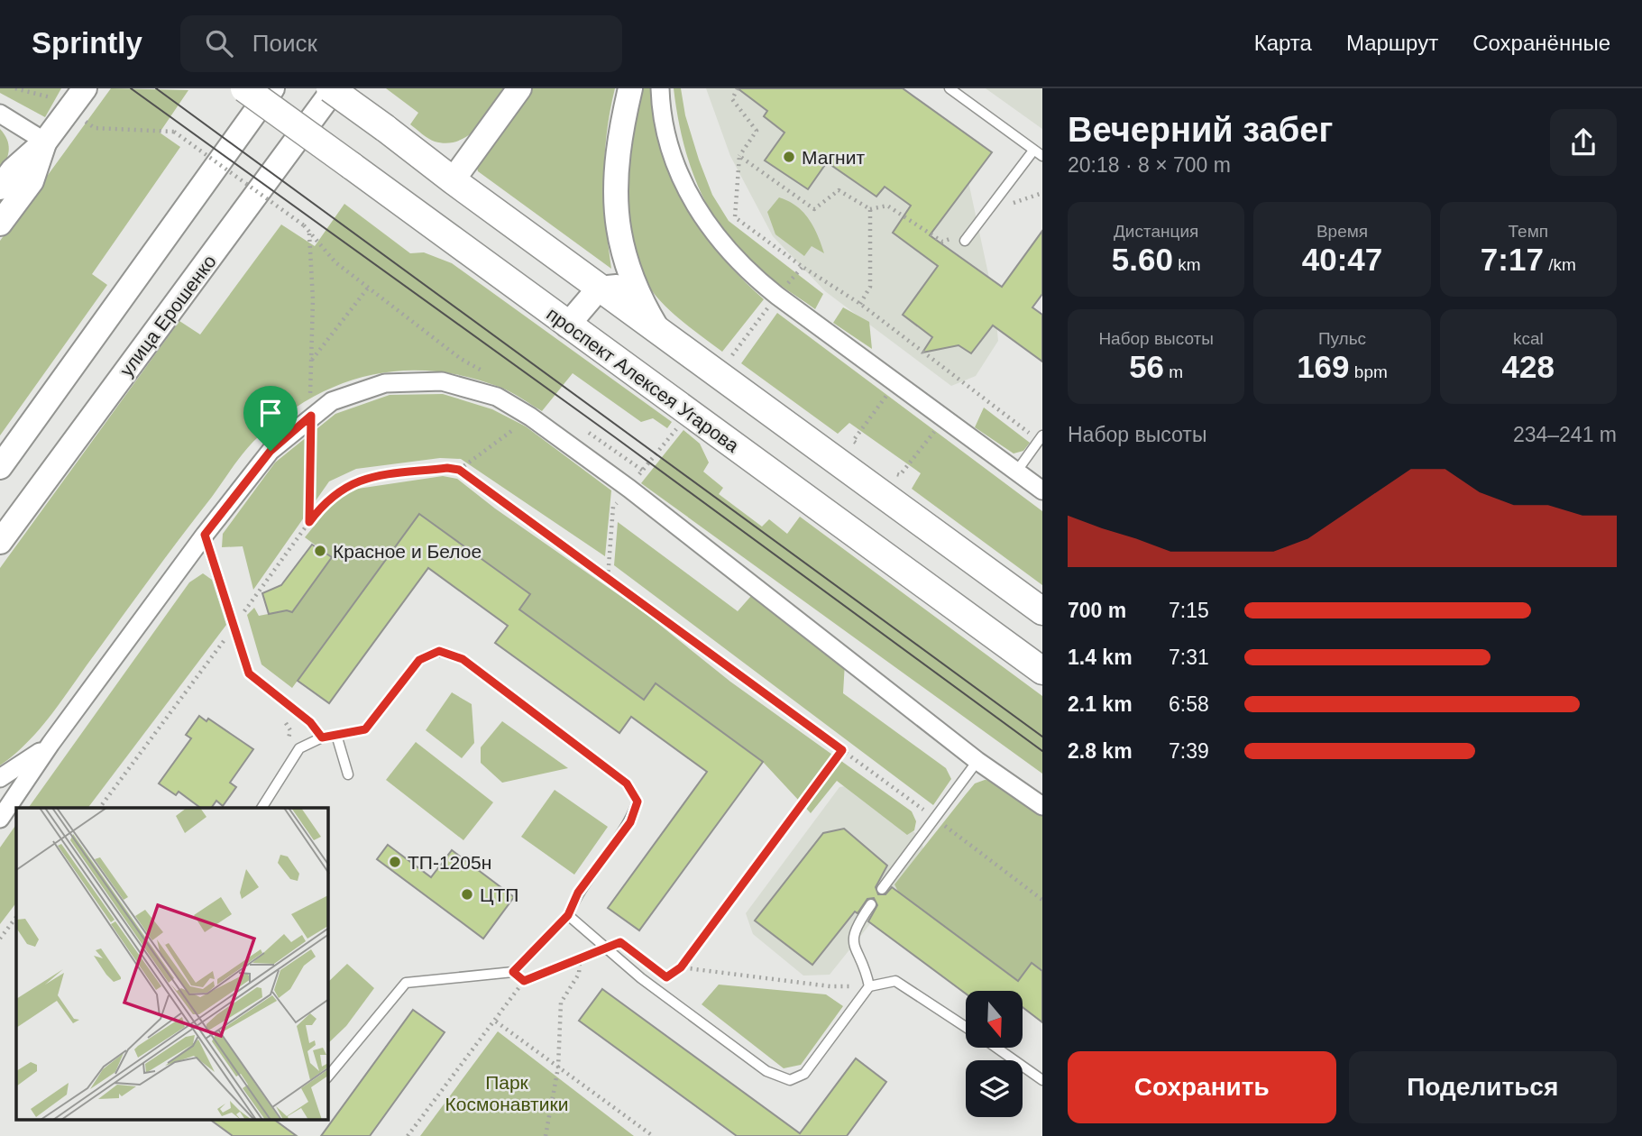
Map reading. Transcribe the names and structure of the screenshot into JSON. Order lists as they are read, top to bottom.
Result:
{
  "streets": {
    "main road": ["улица Ерошенко", "проспект Алексея Угарова"]
  },
  "parks": ["Парк Космонавтики"],
  "places": [
    "Магнит",
    "Красное и Белое",
    "ТП-1205н",
    "ЦТП"
  ],
  "north": "bottom",
  "page": {
    "header": "Sprintly",
    "search": "Поиск",
    "nav": ["Карта", "Маршрут", "Сохранённые"],
    "heading": ["Вечерний забег", "20:18 · 8 × 700 m"],
    "stats": [
      ["Дистанция", "5.60 km"],
      ["Время", "40:47"],
      ["Темп", "7:17 /km"],
      ["Набор высоты", "56 m"],
      ["Пульс", "169 bpm"],
      ["kcal", "428"]
    ],
    "chart": ["Набор высоты", "234–241 m"],
    "list": [
      {
        "name": "700 m",
        "note": "7:15"
      },
      {
        "name": "1.4 km",
        "note": "7:31"
      },
      {
        "name": "2.1 km",
        "note": "6:58"
      },
      {
        "name": "2.8 km",
        "note": "7:39"
      }
    ],
    "buttons": ["Сохранить", "Поделиться"]
  }
}
